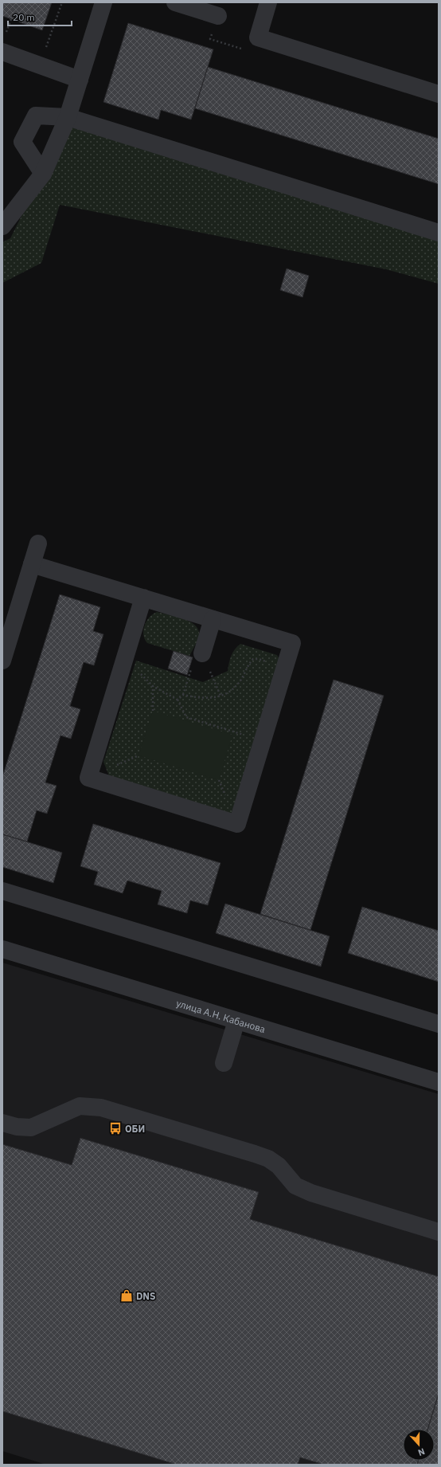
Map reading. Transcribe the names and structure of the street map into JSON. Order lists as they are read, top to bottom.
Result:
{
  "streets": {
    "street": ["улица А.Н. Кабанова"]
  },
  "places": {
    "bus stop": ["ОБИ"],
    "shop": ["DNS"]
  },
  "scale_bar": "20 m",
  "north": "bottom"
}
